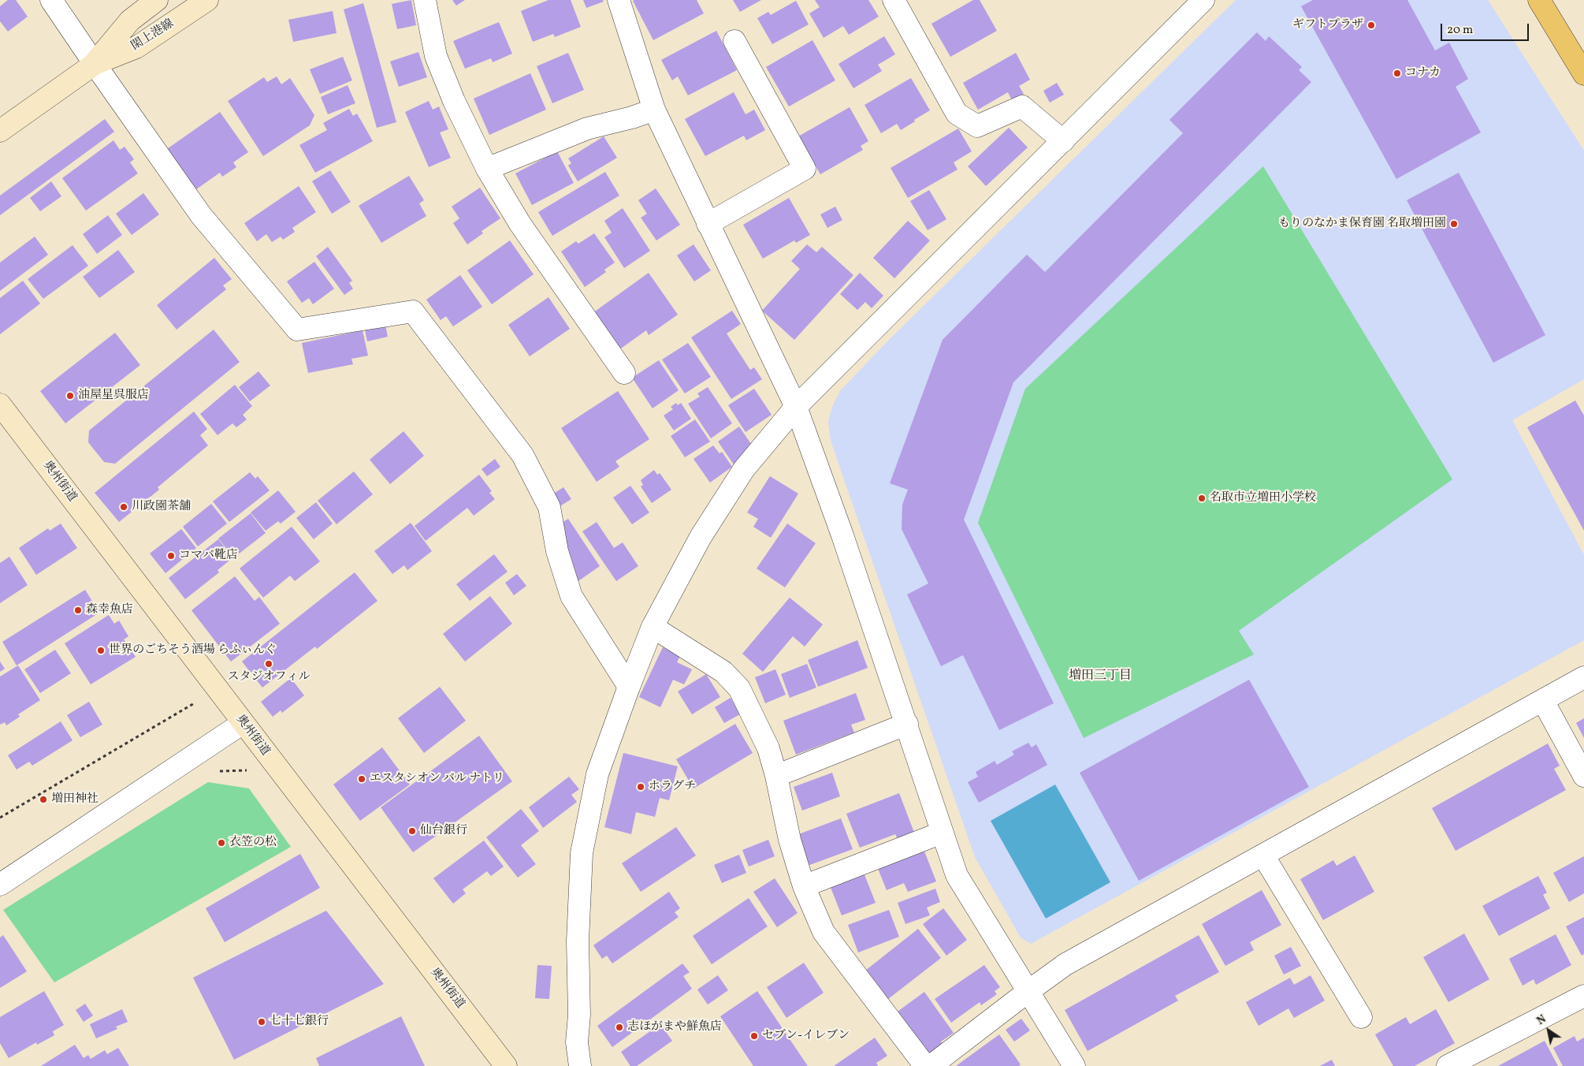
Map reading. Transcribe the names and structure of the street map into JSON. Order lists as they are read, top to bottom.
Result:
{
  "streets": {
    "main road": ["閖上港線", "奥州街道"]
  },
  "districts": ["増田三丁目"],
  "places": [
    "ギフトプラザ",
    "コナカ",
    "もりのなかま保育園 名取増田園",
    "油屋星呉服店",
    "名取市立増田小学校",
    "川政園茶舗",
    "コマバ靴店",
    "森幸魚店",
    "世界のごちそう酒場 らふぃんぐ",
    "スタジオフィル",
    "エスタシオン バル ナトリ",
    "ホラグチ",
    "増田神社",
    "仙台銀行",
    "衣笠の松",
    "七十七銀行",
    "志ほがまや鮮魚店",
    "セブン-イレブン"
  ],
  "scale_bar": "20 m",
  "north": "top left"
}
